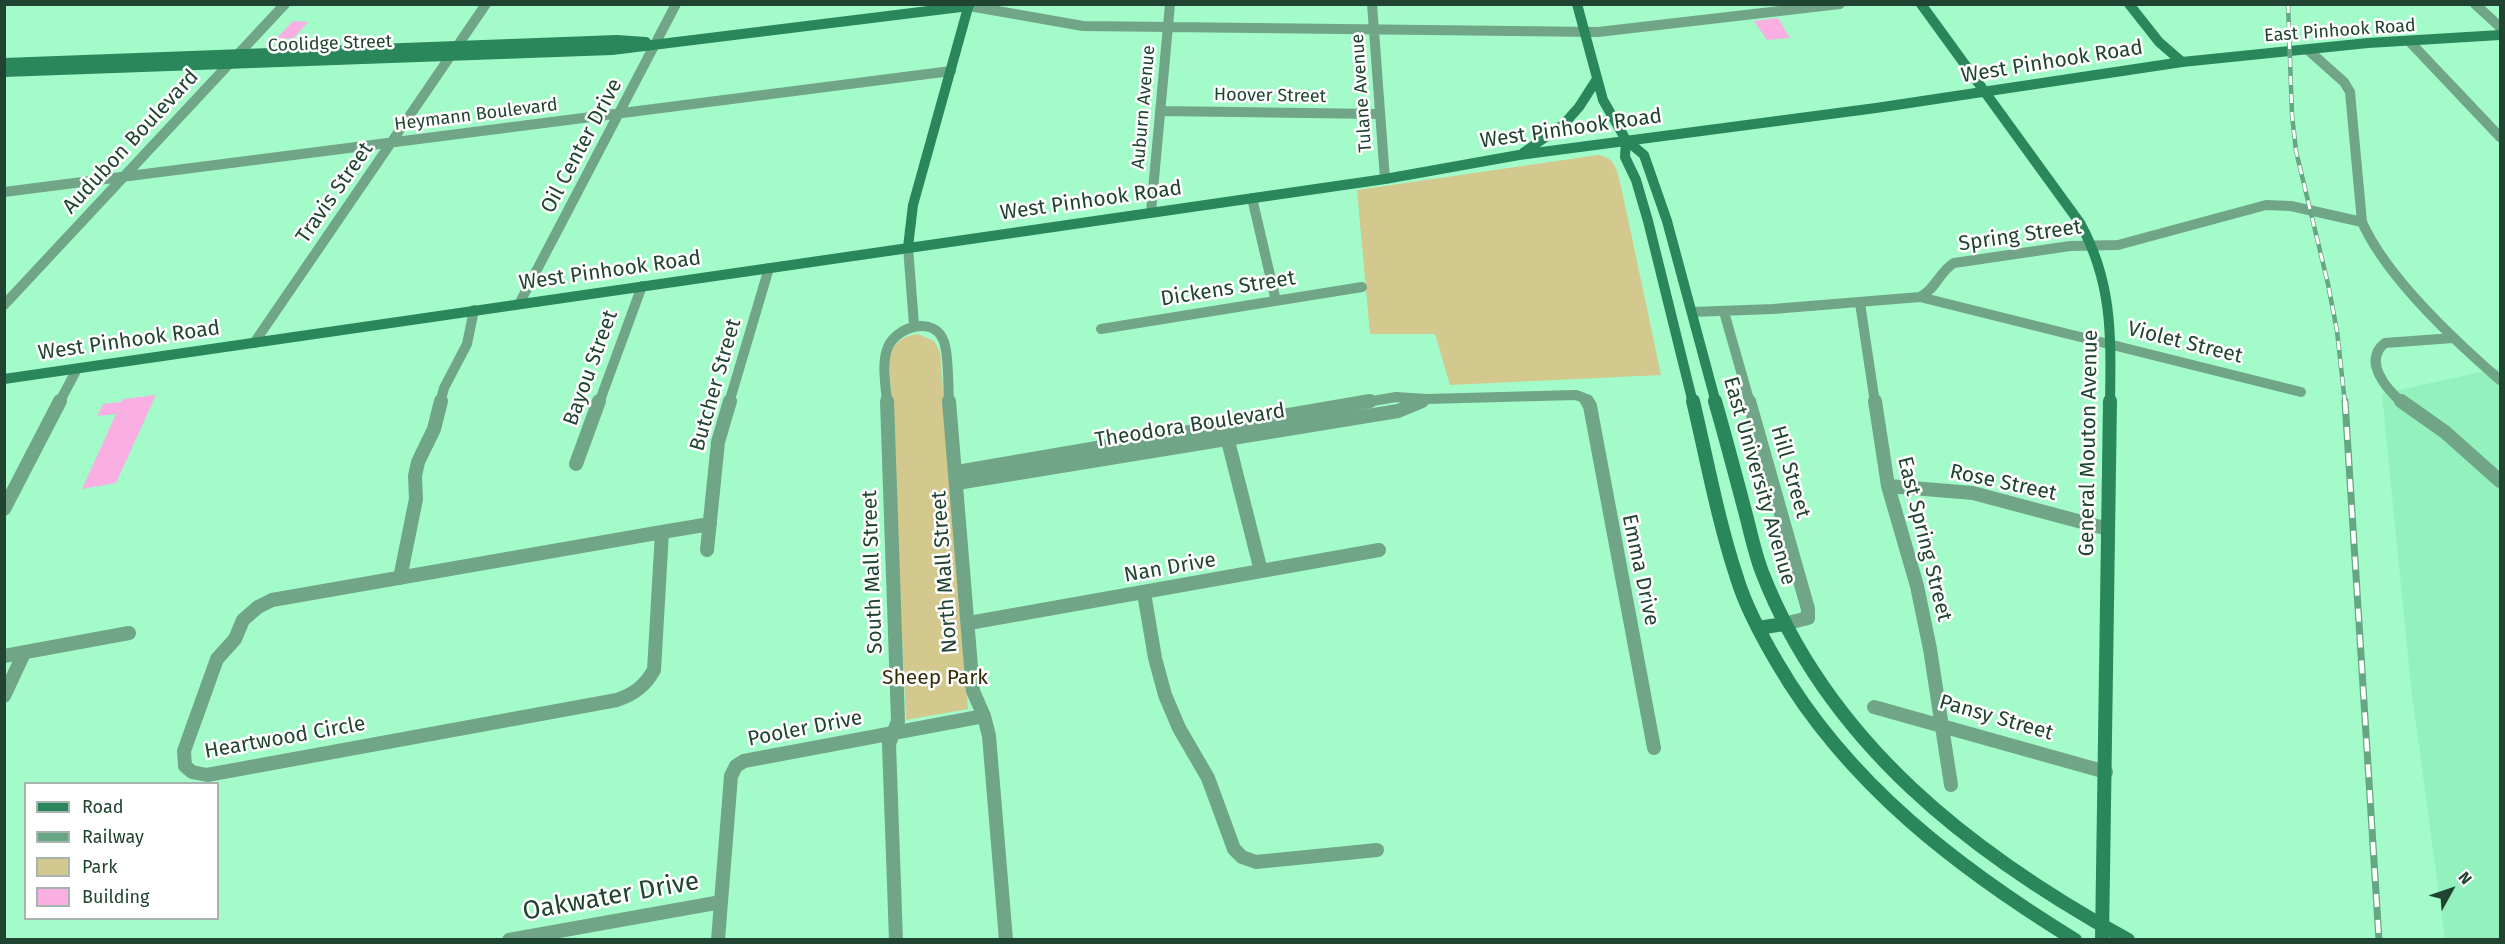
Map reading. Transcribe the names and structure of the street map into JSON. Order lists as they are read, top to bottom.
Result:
{
  "streets": {
    "main road": [
      "East Pinhook Road",
      "Coolidge Street",
      "West Pinhook Road",
      "General Mouton Avenue",
      "East University Avenue"
    ],
    "street": [
      "Tulane Avenue",
      "Hoover Street",
      "Auburn Avenue",
      "Heymann Boulevard",
      "Audubon Boulevard",
      "Oil Center Drive",
      "Travis Street",
      "Spring Street",
      "Dickens Street",
      "Violet Street",
      "Bayou Street",
      "Butcher Street",
      "Theodora Boulevard",
      "Hill Street",
      "Rose Street",
      "East Spring Street",
      "Nan Drive",
      "Emma Drive",
      "South Mall Street",
      "North Mall Street",
      "Pansy Street",
      "Pooler Drive",
      "Heartwood Circle",
      "Oakwater Drive"
    ]
  },
  "crossings": [
    ["East Pinhook Road", "West Pinhook Road"],
    ["Coolidge Street", "Tulane Avenue"],
    ["Coolidge Street", "Auburn Avenue"],
    ["Coolidge Street", "Audubon Boulevard"],
    ["Coolidge Street", "Oil Center Drive"],
    ["Coolidge Street", "Travis Street"],
    ["Coolidge Street", "East University Avenue"],
    ["West Pinhook Road", "Tulane Avenue"],
    ["West Pinhook Road", "Auburn Avenue"],
    ["West Pinhook Road", "Oil Center Drive"],
    ["West Pinhook Road", "Travis Street"],
    ["West Pinhook Road", "Bayou Street"],
    ["West Pinhook Road", "Butcher Street"],
    ["West Pinhook Road", "General Mouton Avenue"],
    ["West Pinhook Road", "East University Avenue"],
    ["Tulane Avenue", "Hoover Street"],
    ["Hoover Street", "Auburn Avenue"],
    ["Heymann Boulevard", "Audubon Boulevard"],
    ["Heymann Boulevard", "Oil Center Drive"],
    ["Heymann Boulevard", "Travis Street"],
    ["Spring Street", "Violet Street"],
    ["Spring Street", "General Mouton Avenue"],
    ["Violet Street", "General Mouton Avenue"],
    ["Butcher Street", "Heartwood Circle"],
    ["Theodora Boulevard", "Emma Drive"],
    ["Theodora Boulevard", "North Mall Street"],
    ["General Mouton Avenue", "East University Avenue"],
    ["General Mouton Avenue", "Rose Street"],
    ["General Mouton Avenue", "Pansy Street"],
    ["Hill Street", "East University Avenue"],
    ["Rose Street", "East Spring Street"],
    ["East Spring Street", "Pansy Street"],
    ["Nan Drive", "North Mall Street"],
    ["South Mall Street", "North Mall Street"],
    ["South Mall Street", "Pooler Drive"],
    ["North Mall Street", "Pooler Drive"],
    ["Pooler Drive", "Oakwater Drive"]
  ],
  "parks": ["Sheep Park"],
  "legend": [
    "Road",
    "Railway",
    "Park",
    "Building"
  ],
  "north": "top right"
}
